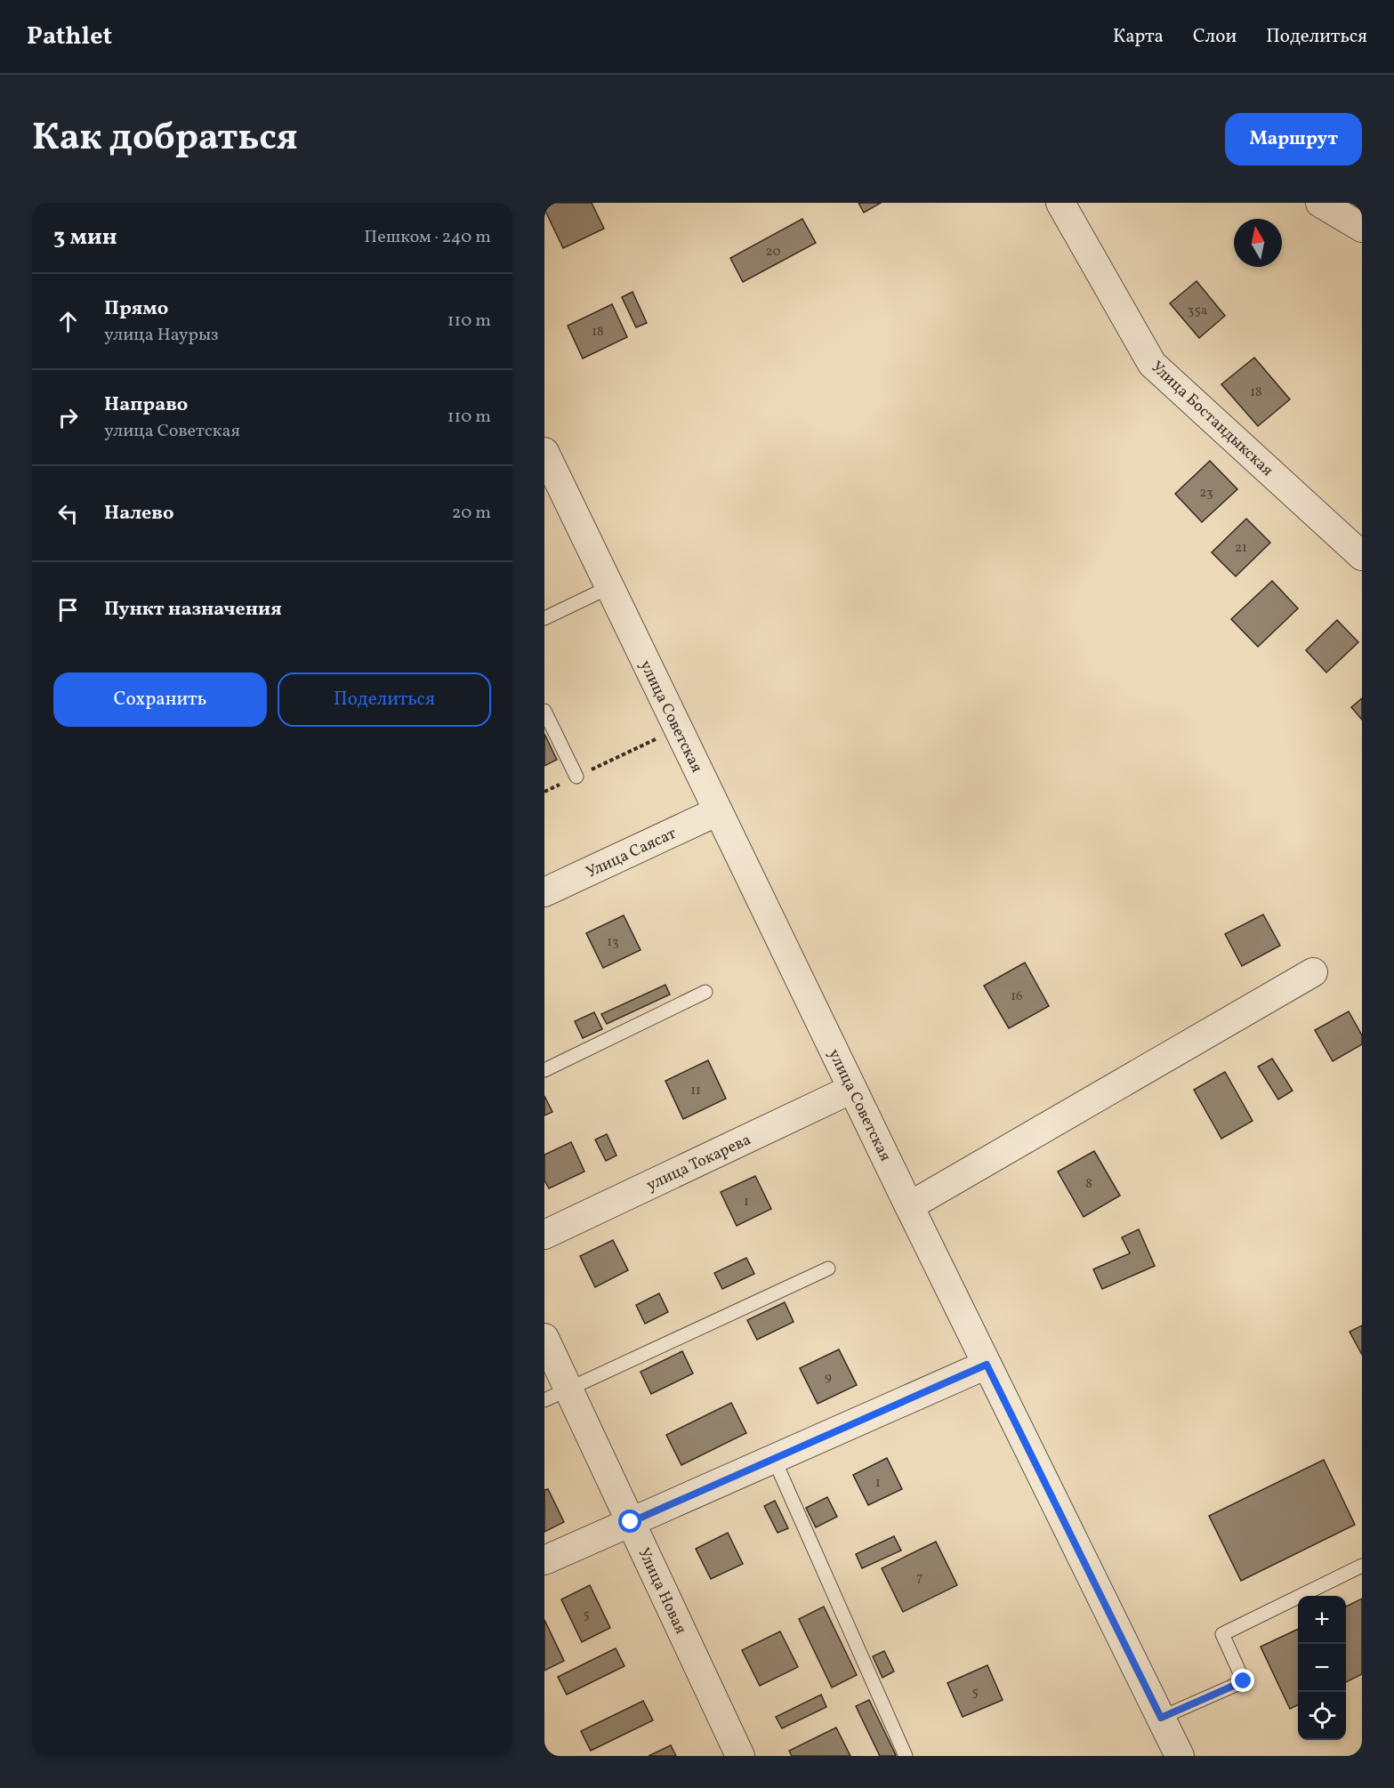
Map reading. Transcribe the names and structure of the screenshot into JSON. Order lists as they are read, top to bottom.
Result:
{
  "streets": {
    "street": [
      "Улица Бостандыкская",
      "улица Советская",
      "Улица Саясат",
      "улица Токарева",
      "Улица Новая"
    ]
  },
  "crossings": [
    ["улица Советская", "Улица Саясат"],
    ["улица Советская", "улица Токарева"]
  ],
  "house_numbers": [
    "20",
    "35а",
    "18",
    "18",
    "23",
    "21",
    "13",
    "16",
    "11",
    "8",
    "1",
    "9",
    "1",
    "7",
    "5",
    "5"
  ],
  "north": "top",
  "page": {
    "header": "Pathlet",
    "nav": ["Карта", "Слои", "Поделиться"],
    "title": "Как добраться",
    "buttons": [
      "Маршрут",
      ["Сохранить", "Поделиться"]
    ],
    "heading": ["3 мин", "Пешком · 240 m"],
    "list": [
      ["Прямо", "улица Наурыз", "110 m"],
      ["Направо", "улица Советская", "110 m"],
      ["Налево", "20 m"],
      "Пункт назначения"
    ],
    "map_buttons": ["+", "−"]
  }
}
